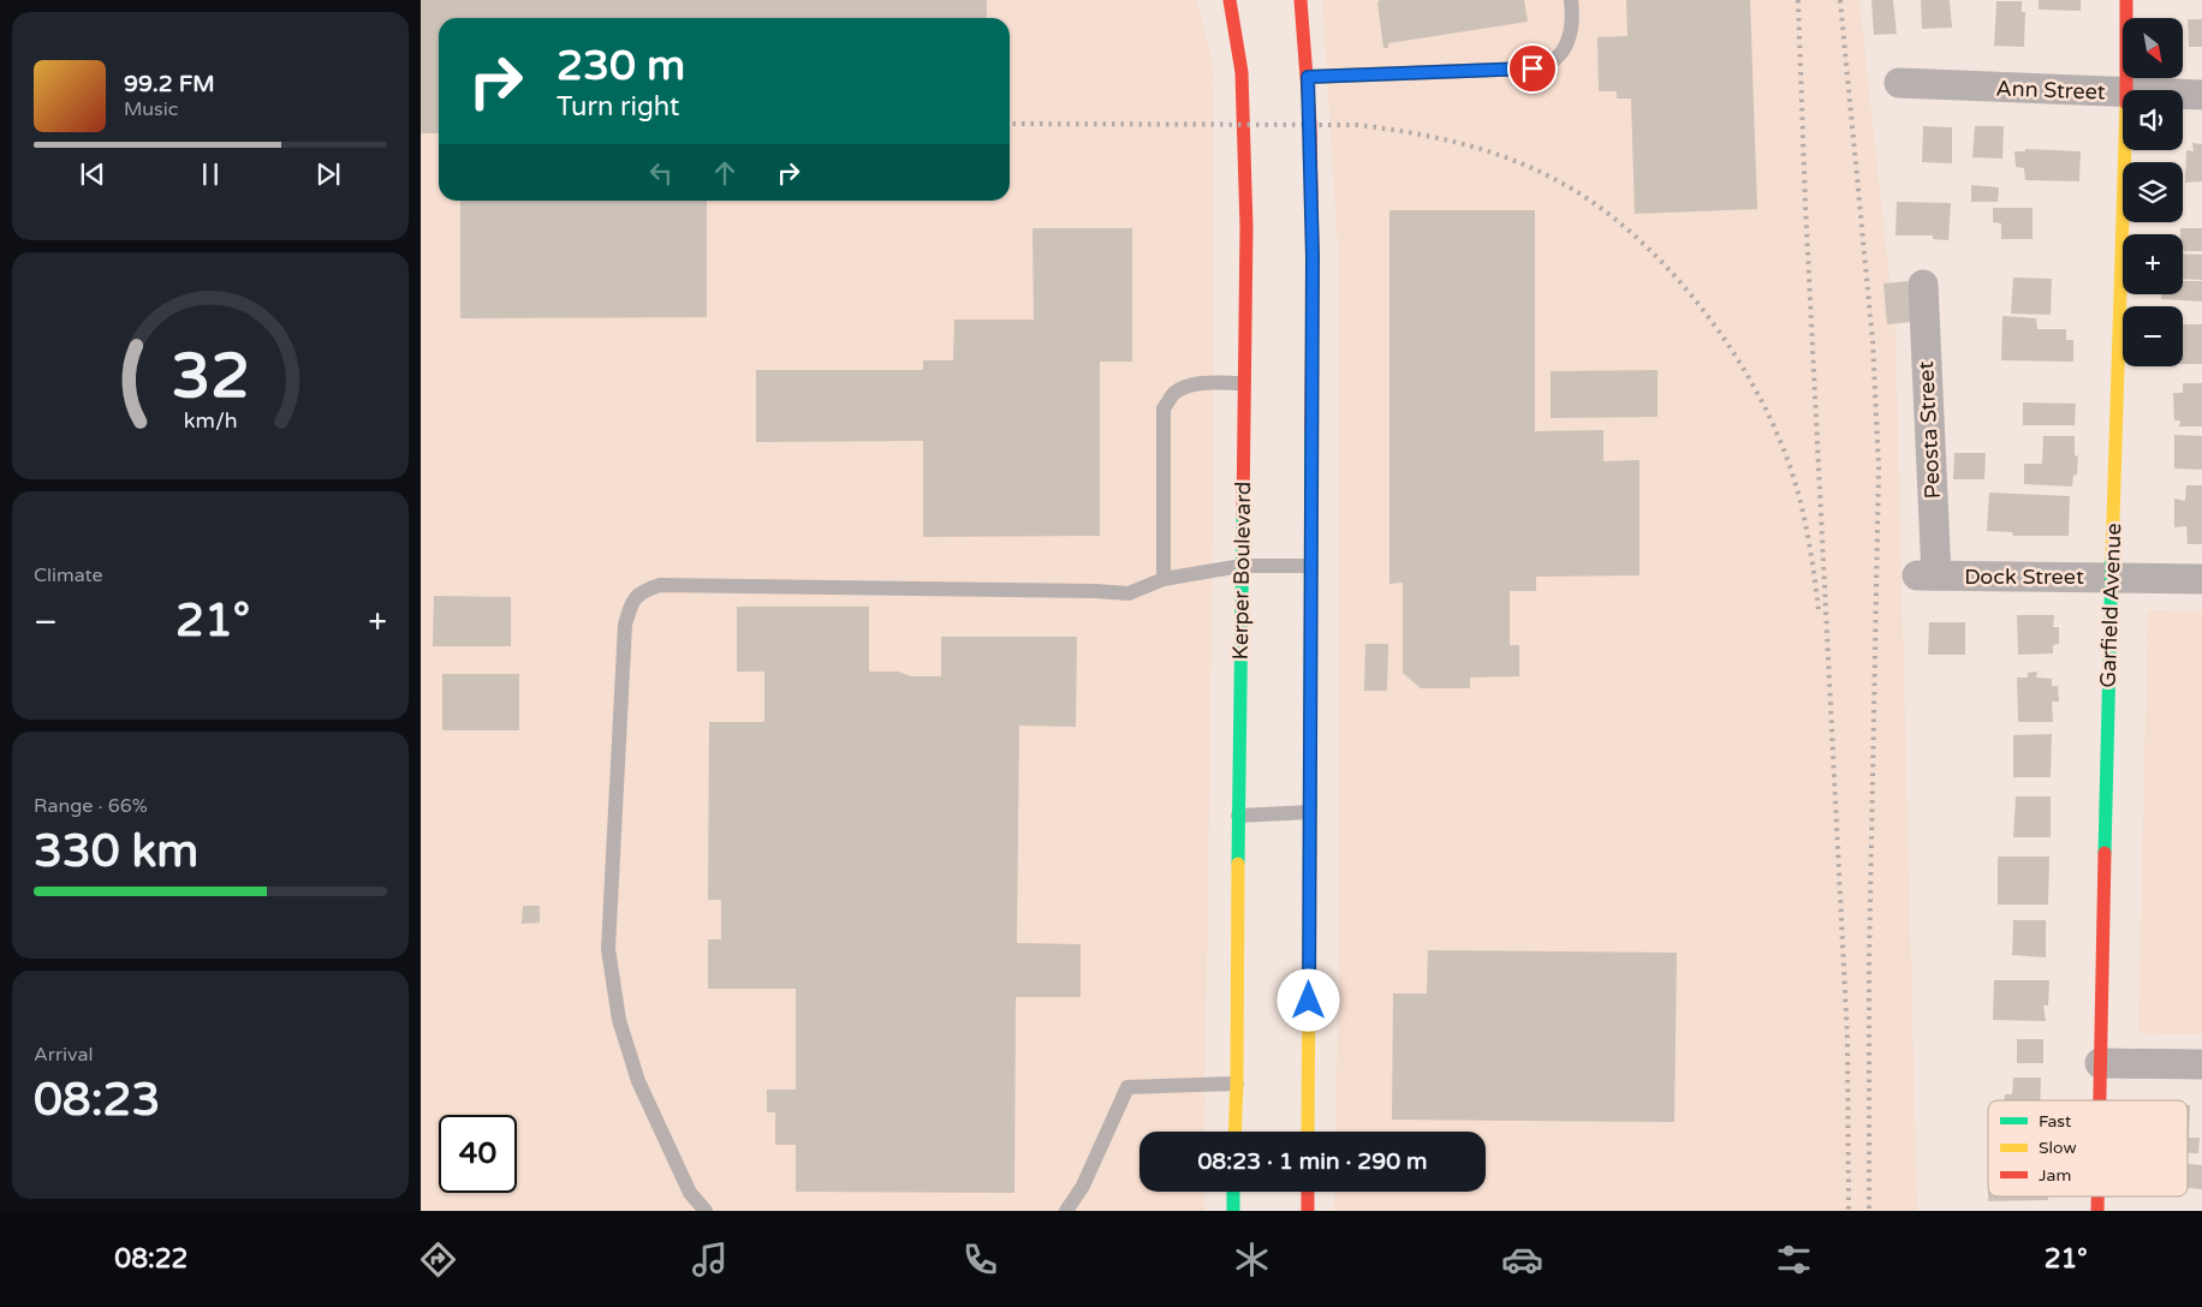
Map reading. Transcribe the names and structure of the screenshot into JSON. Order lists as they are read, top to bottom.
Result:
{
  "streets": {
    "street": [
      "Ann Street",
      "Peosta Street",
      "Kerper Boulevard",
      "Dock Street",
      "Garfield Avenue"
    ]
  },
  "crossings": [
    ["Peosta Street", "Dock Street"],
    ["Dock Street", "Garfield Avenue"]
  ],
  "legend": ["Fast", "Slow", "Jam"],
  "north": "bottom right",
  "page": {
    "map_buttons": ["+", "−"],
    "turn": ["230 m", "Turn right"],
    "song": ["99.2 FM", "Music"],
    "tile": [
      "Climate",
      ["Range · 66%", "330 km"],
      ["Arrival", "08:23"]
    ],
    "heat": ["−", "21°", "+"],
    "limit": "40",
    "trip": "08:23 · 1 min · 290 m",
    "tabs": ["08:22", "21°"],
    "gauge": ["32", "km/h"]
  }
}
